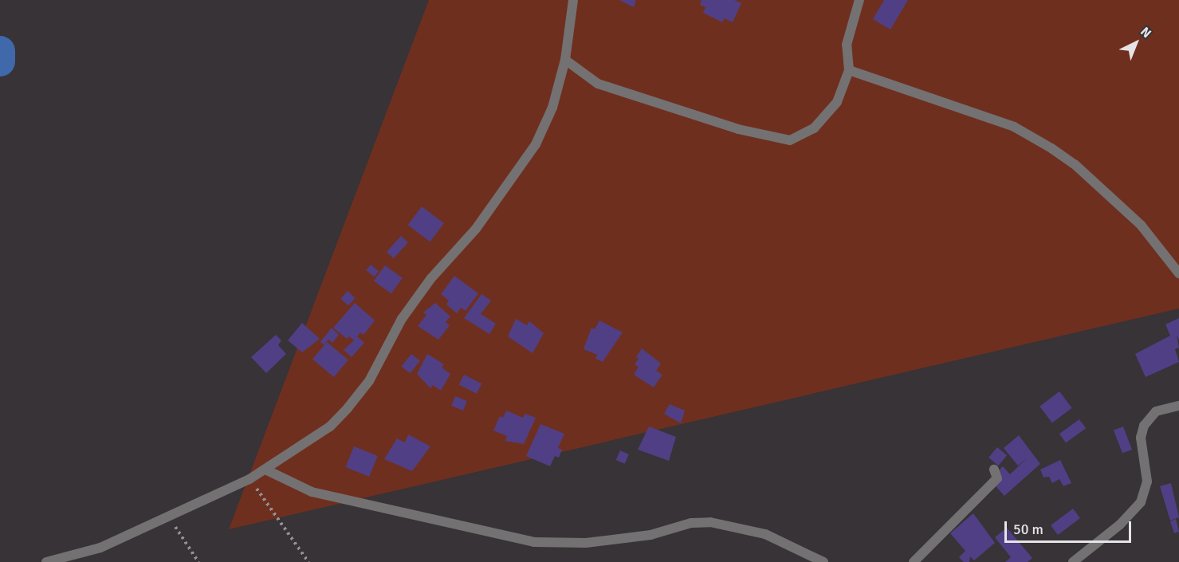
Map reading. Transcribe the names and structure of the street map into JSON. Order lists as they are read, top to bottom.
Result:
{
  "scale_bar": "50 m",
  "north": "top right"
}
